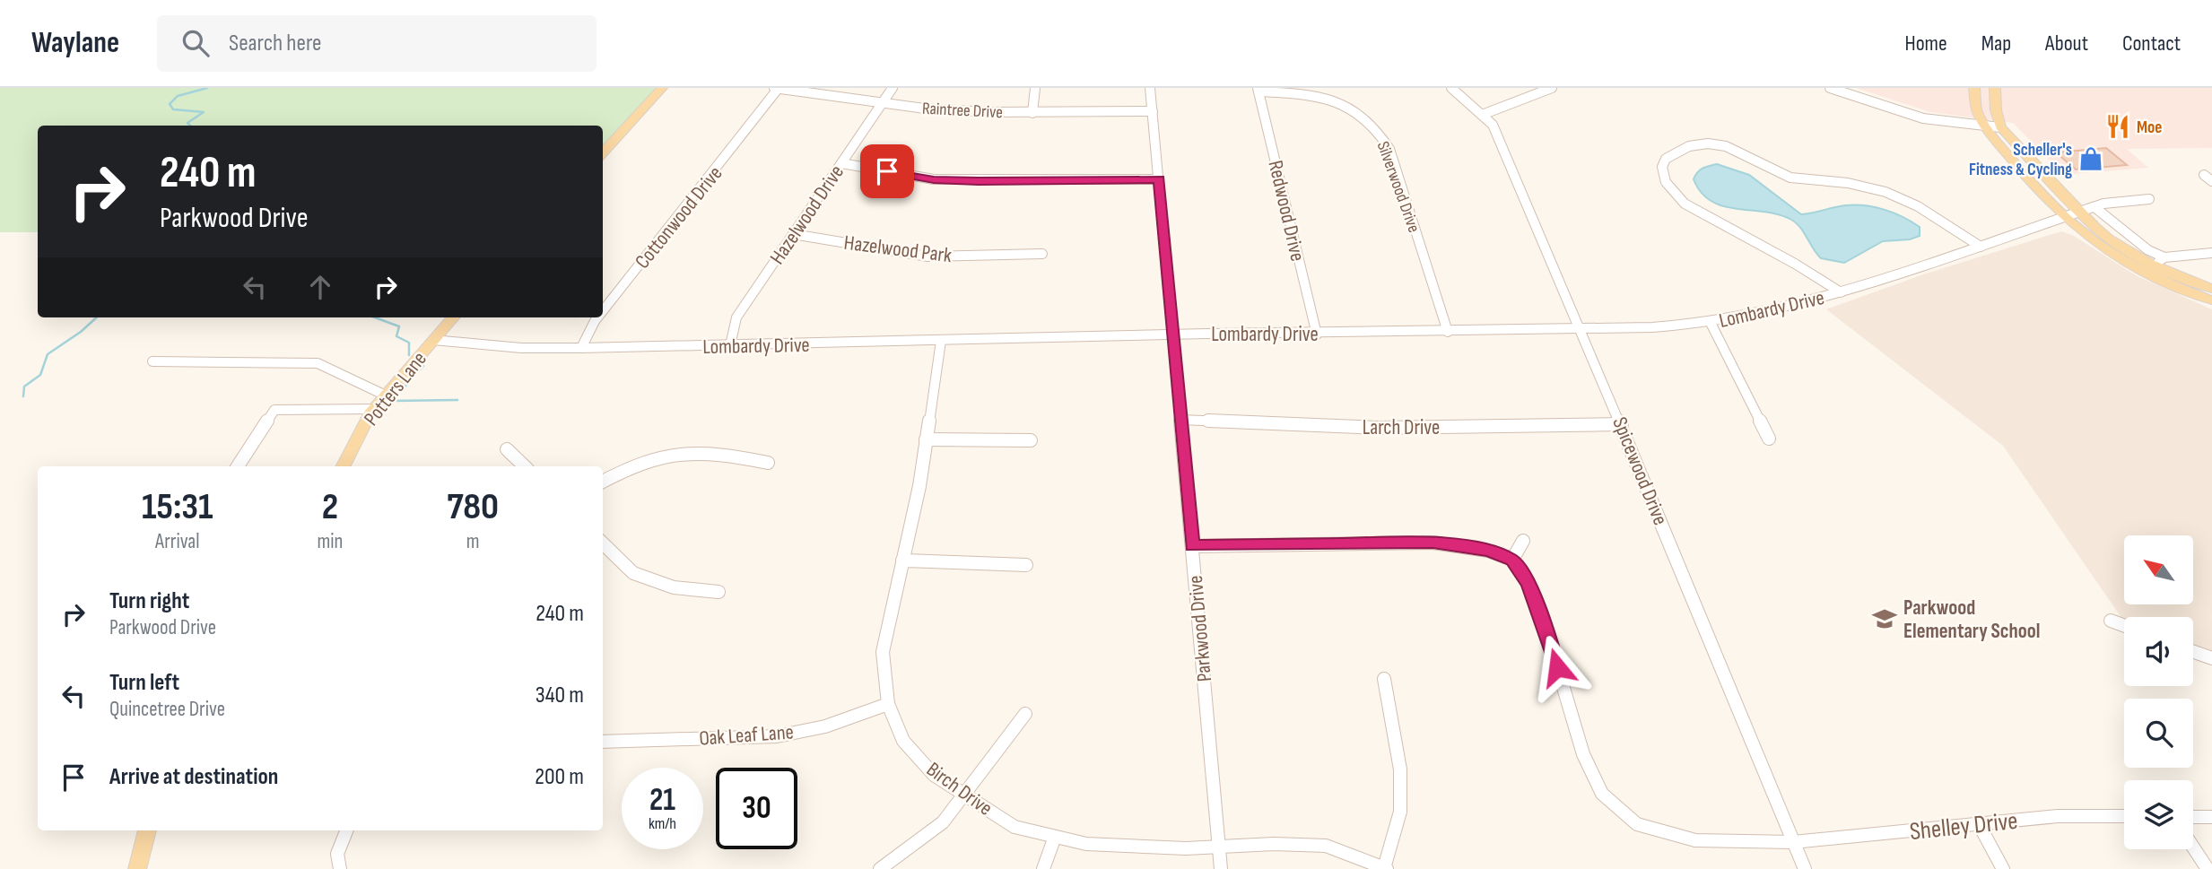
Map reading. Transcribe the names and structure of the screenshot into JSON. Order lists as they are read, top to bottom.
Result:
{
  "streets": {
    "main road": ["Potters Lane"],
    "street": [
      "Raintree Drive",
      "Silverwood Drive",
      "Redwood Drive",
      "Hazelwood Drive",
      "Cottonwood Drive",
      "Hazelwood Park",
      "Lombardy Drive",
      "Larch Drive",
      "Spicewood Drive",
      "Parkwood Drive",
      "Oak Leaf Lane",
      "Birch Drive",
      "Shelley Drive"
    ]
  },
  "crossings": [
    ["Raintree Drive", "Hazelwood Drive"],
    ["Raintree Drive", "Cottonwood Drive"],
    ["Raintree Drive", "Parkwood Drive"],
    ["Silverwood Drive", "Redwood Drive"],
    ["Silverwood Drive", "Lombardy Drive"],
    ["Redwood Drive", "Lombardy Drive"],
    ["Hazelwood Drive", "Hazelwood Park"],
    ["Hazelwood Drive", "Lombardy Drive"],
    ["Cottonwood Drive", "Lombardy Drive"],
    ["Lombardy Drive", "Potters Lane"],
    ["Lombardy Drive", "Spicewood Drive"],
    ["Lombardy Drive", "Parkwood Drive"],
    ["Lombardy Drive", "Birch Drive"],
    ["Larch Drive", "Spicewood Drive"],
    ["Larch Drive", "Parkwood Drive"],
    ["Spicewood Drive", "Shelley Drive"],
    ["Parkwood Drive", "Birch Drive"],
    ["Oak Leaf Lane", "Birch Drive"]
  ],
  "places": {
    "restaurant": ["Moe"],
    "shop": ["Scheller's Fitness & Cycling"],
    "school or university": ["Parkwood Elementary School"]
  },
  "north": "top left",
  "page": {
    "header": "Waylane",
    "search": "Search here",
    "nav": [
      "Home",
      "Map",
      "About",
      "Contact"
    ],
    "turn": ["240 m", "Parkwood Drive"],
    "eta": [
      "15:31",
      "Arrival",
      "2",
      "min",
      "780",
      "m"
    ],
    "list": [
      {
        "name": "Turn right",
        "note": "Parkwood Drive",
        "value": "240 m"
      },
      {
        "name": "Turn left",
        "note": "Quincetree Drive",
        "value": "340 m"
      },
      {
        "name": "Arrive at destination",
        "value": "200 m"
      }
    ],
    "speed": "21 km/h",
    "limit": "30"
  }
}
